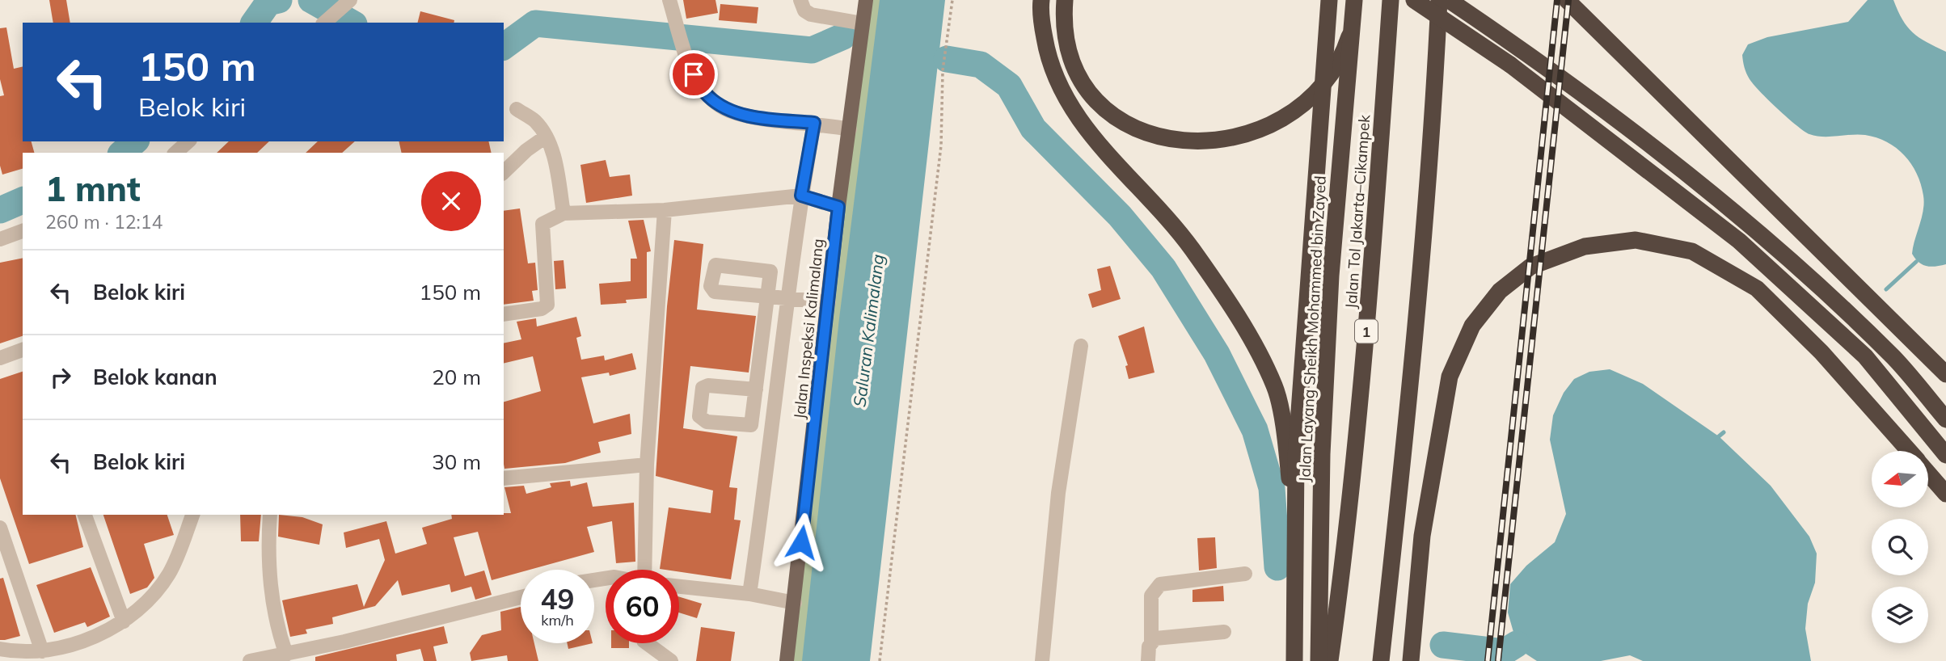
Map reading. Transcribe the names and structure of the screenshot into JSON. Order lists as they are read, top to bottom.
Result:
{
  "streets": {
    "highway": ["Jalan Tol Jakarta–Cikampek", "Jalan Layang Sheikh Mohammed bin Zayed", "1"],
    "main road": ["Jalan Inspeksi Kalimalang"]
  },
  "water": ["Saluran Kalimalang"],
  "north": "left",
  "page": {
    "turn": ["150 m", "Belok kiri"],
    "heading": ["1 mnt", "260 m · 12:14"],
    "list": [
      {
        "name": "Belok kiri",
        "value": "150 m"
      },
      {
        "name": "Belok kanan",
        "value": "20 m"
      },
      {
        "name": "Belok kiri",
        "value": "30 m"
      }
    ],
    "speed": "49 km/h",
    "limit": "60"
  }
}
